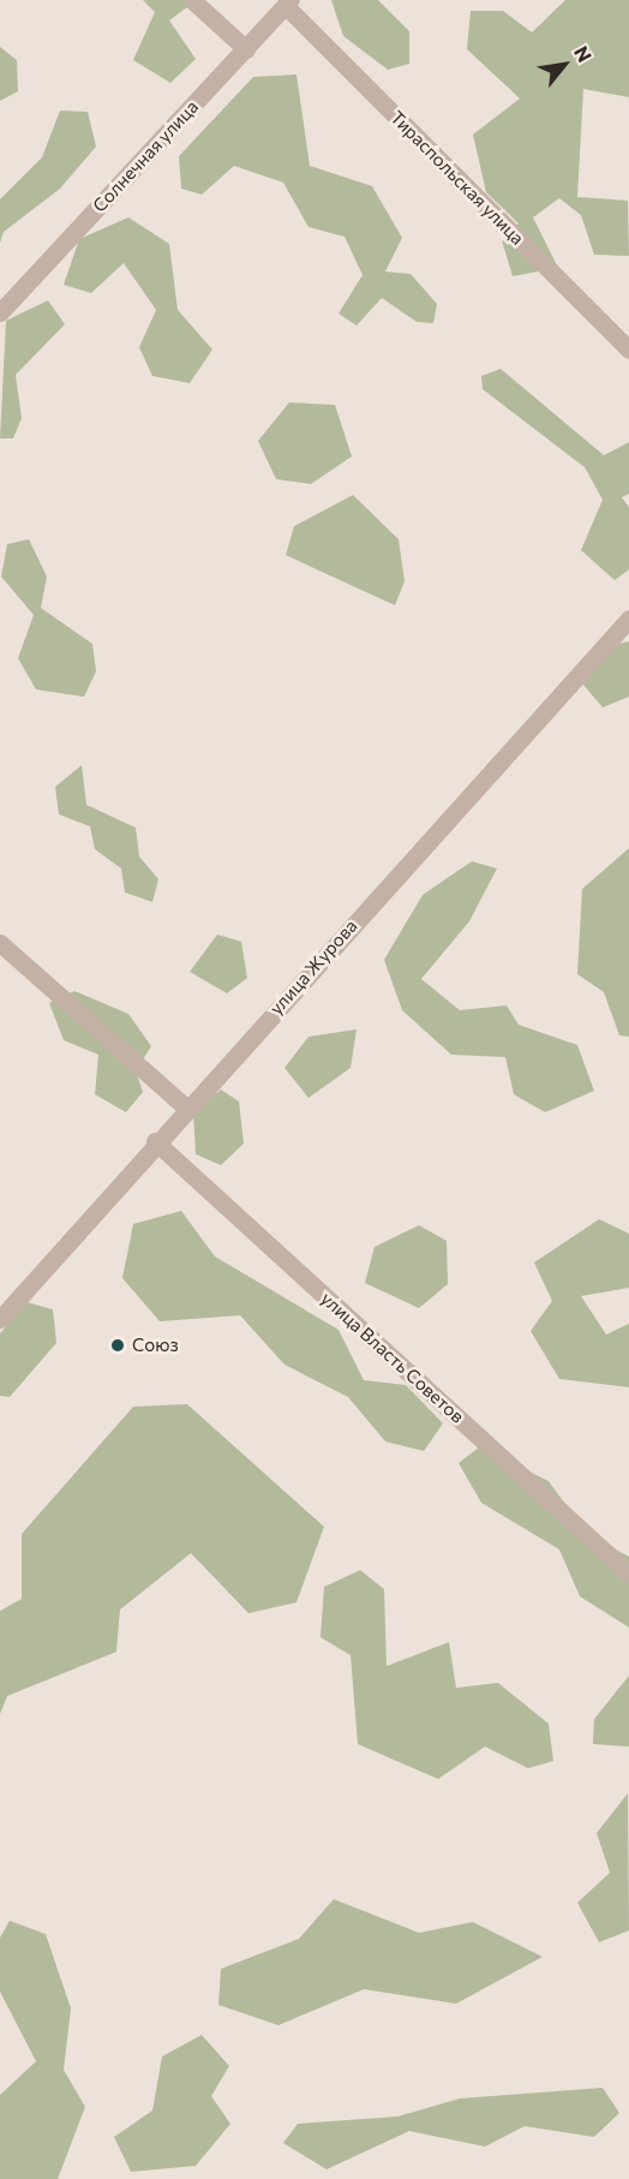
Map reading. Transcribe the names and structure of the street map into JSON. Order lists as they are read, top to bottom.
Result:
{
  "streets": {
    "street": [
      "Солнечная улица",
      "Тираспольская улица",
      "улица Журова",
      "улица Власть Советов"
    ]
  },
  "crossings": [
    ["Солнечная улица", "Тираспольская улица"],
    ["улица Журова", "улица Власть Советов"]
  ],
  "places": ["Союз"],
  "north": "top right"
}
